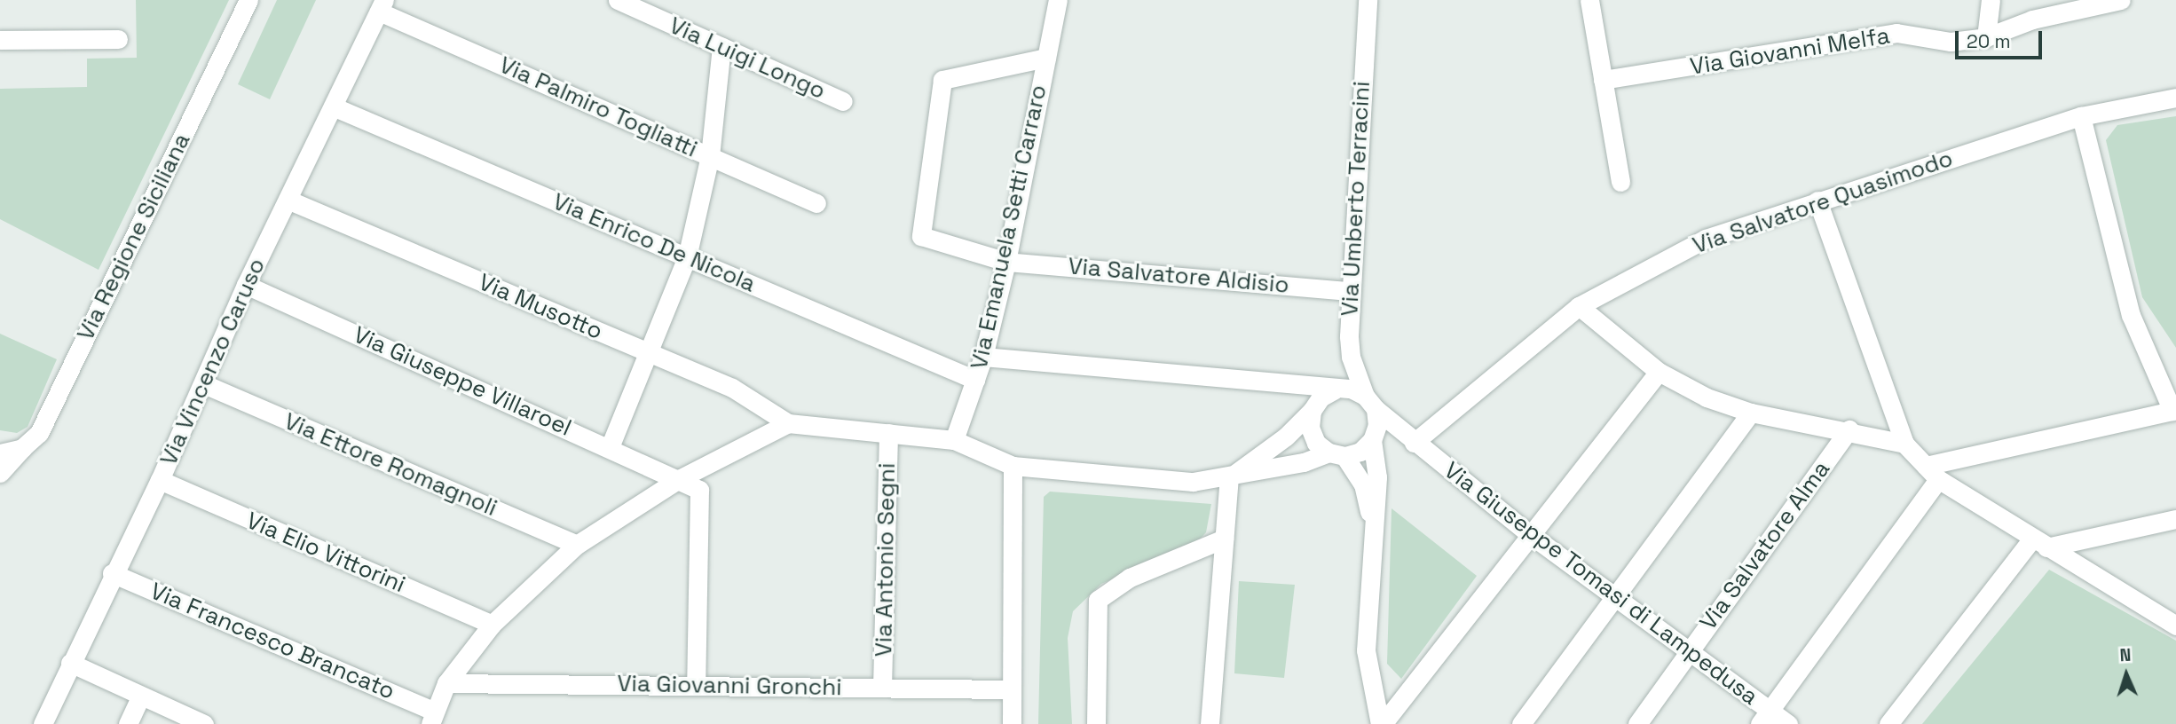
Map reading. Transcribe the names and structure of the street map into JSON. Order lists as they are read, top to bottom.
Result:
{
  "streets": {
    "street": [
      "Via Giovanni Melfa",
      "Via Luigi Longo",
      "Via Palmiro Togliatti",
      "Via Umberto Terracini",
      "Via Salvatore Quasimodo",
      "Via Emanuela Setti Carraro",
      "Via Regione Siciliana",
      "Via Enrico De Nicola",
      "Via Salvatore Aldisio",
      "Via Musotto",
      "Via Vincenzo Caruso",
      "Via Giuseppe Villaroel",
      "Via Ettore Romagnoli",
      "Via Salvatore Alma",
      "Via Elio Vittorini",
      "Via Antonio Segni",
      "Via Giuseppe Tomasi di Lampedusa",
      "Via Francesco Brancato",
      "Via Giovanni Gronchi"
    ]
  },
  "crossings": [
    ["Via Palmiro Togliatti", "Via Vincenzo Caruso"],
    ["Via Umberto Terracini", "Via Salvatore Aldisio"],
    ["Via Umberto Terracini", "Via Giuseppe Tomasi di Lampedusa"],
    ["Via Salvatore Quasimodo", "Via Giuseppe Tomasi di Lampedusa"],
    ["Via Emanuela Setti Carraro", "Via Enrico De Nicola"],
    ["Via Emanuela Setti Carraro", "Via Salvatore Aldisio"],
    ["Via Enrico De Nicola", "Via Vincenzo Caruso"],
    ["Via Musotto", "Via Vincenzo Caruso"],
    ["Via Vincenzo Caruso", "Via Giuseppe Villaroel"],
    ["Via Vincenzo Caruso", "Via Ettore Romagnoli"],
    ["Via Vincenzo Caruso", "Via Elio Vittorini"],
    ["Via Vincenzo Caruso", "Via Francesco Brancato"],
    ["Via Giuseppe Villaroel", "Via Giovanni Gronchi"],
    ["Via Salvatore Alma", "Via Giuseppe Tomasi di Lampedusa"],
    ["Via Antonio Segni", "Via Giovanni Gronchi"]
  ],
  "scale_bar": "20 m",
  "north": "top"
}
